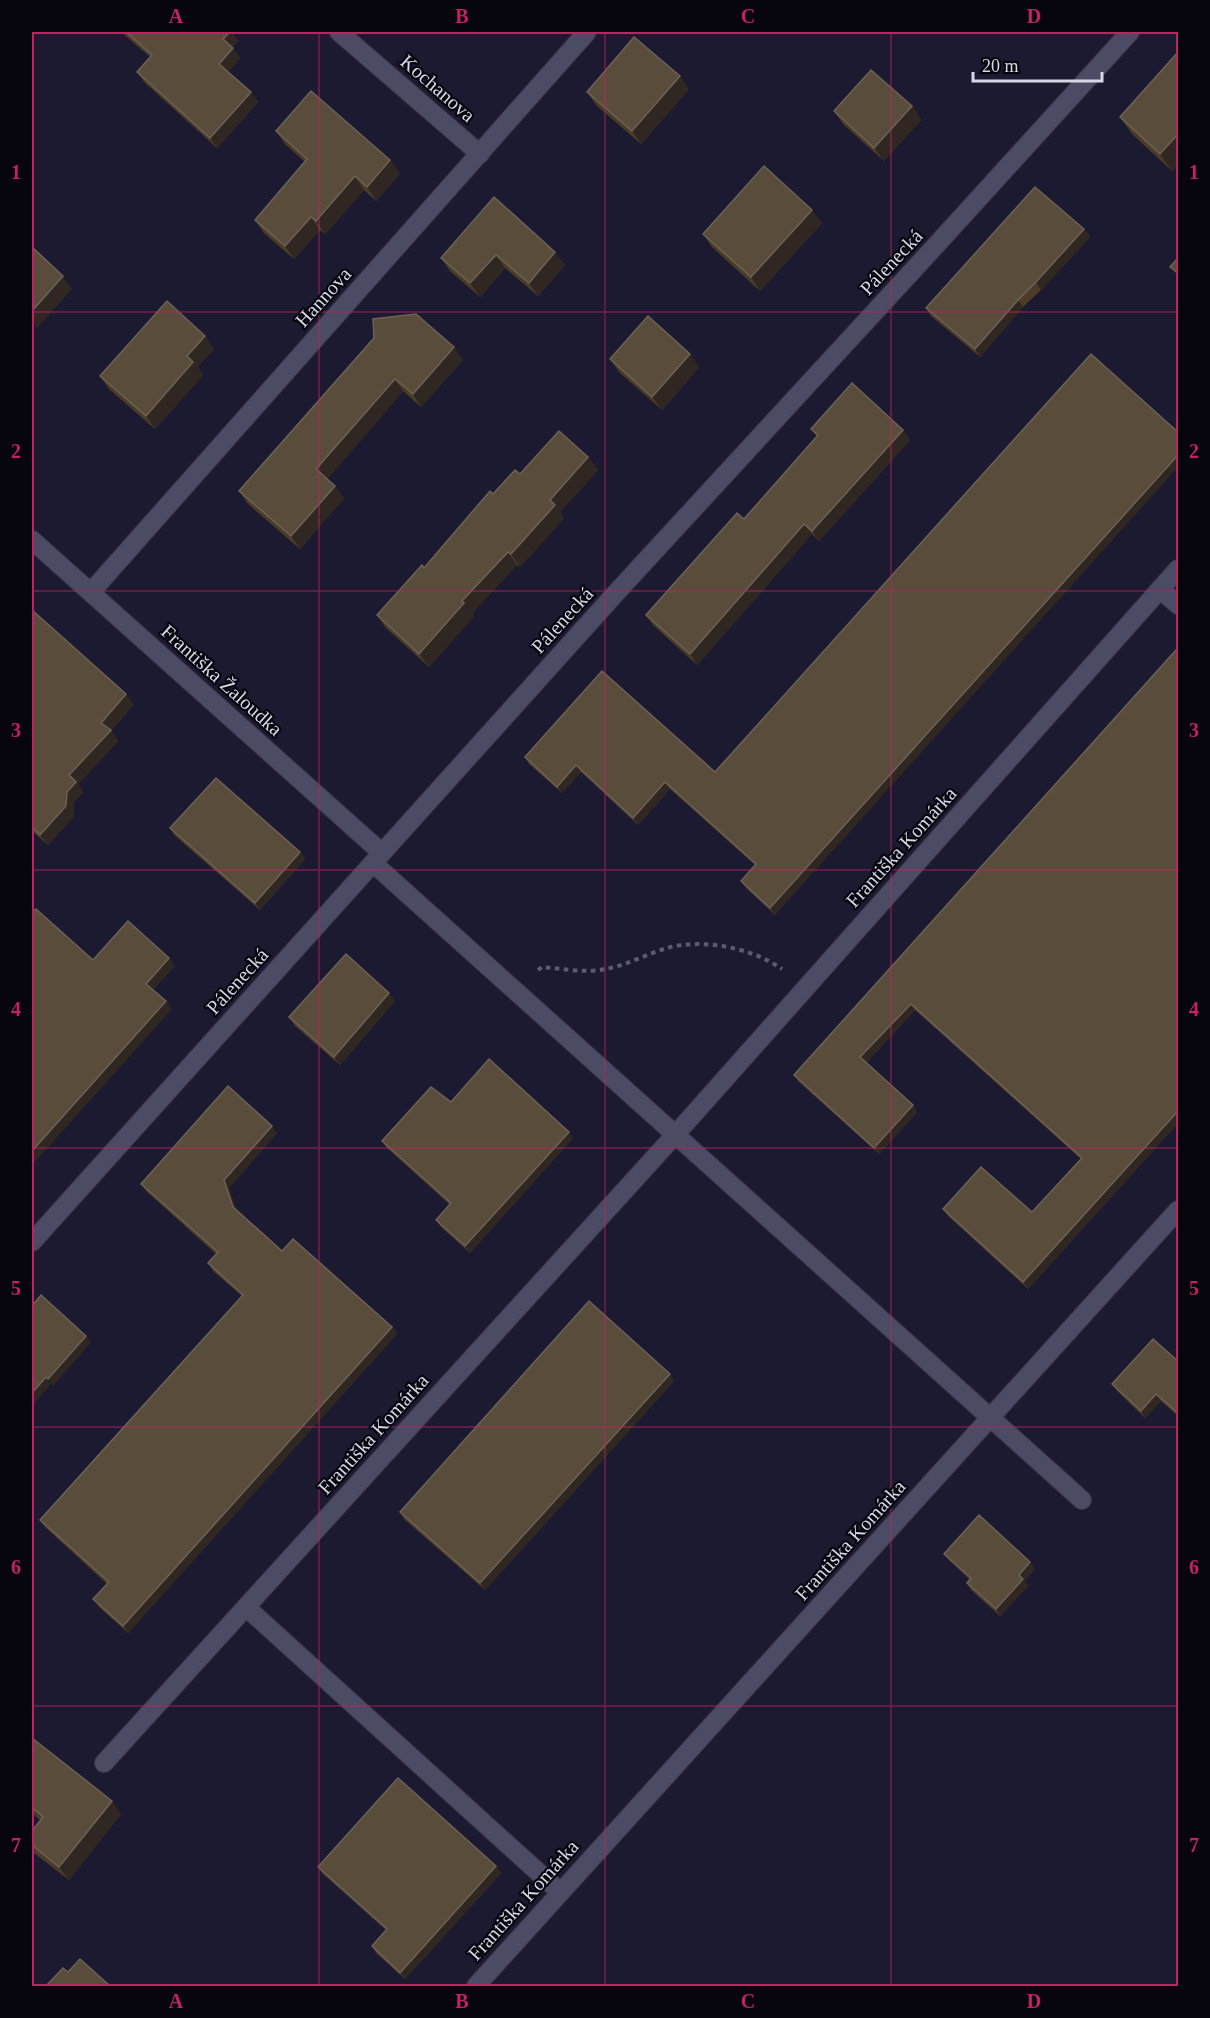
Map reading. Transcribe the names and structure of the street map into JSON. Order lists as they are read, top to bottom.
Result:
{
  "streets": {
    "street": [
      "Kochanova",
      "Pálenecká",
      "Hannova",
      "Františka Žaloudka",
      "Františka Komárka"
    ]
  },
  "crossings": [
    ["Kochanova", "Hannova"],
    ["Pálenecká", "Františka Žaloudka"],
    ["Hannova", "Františka Žaloudka"]
  ],
  "scale_bar": "20 m",
  "grid": {
    "columns": [
      "A",
      "B",
      "C",
      "D"
    ],
    "rows": [
      "1",
      "2",
      "3",
      "4",
      "5",
      "6",
      "7"
    ]
  }
}
